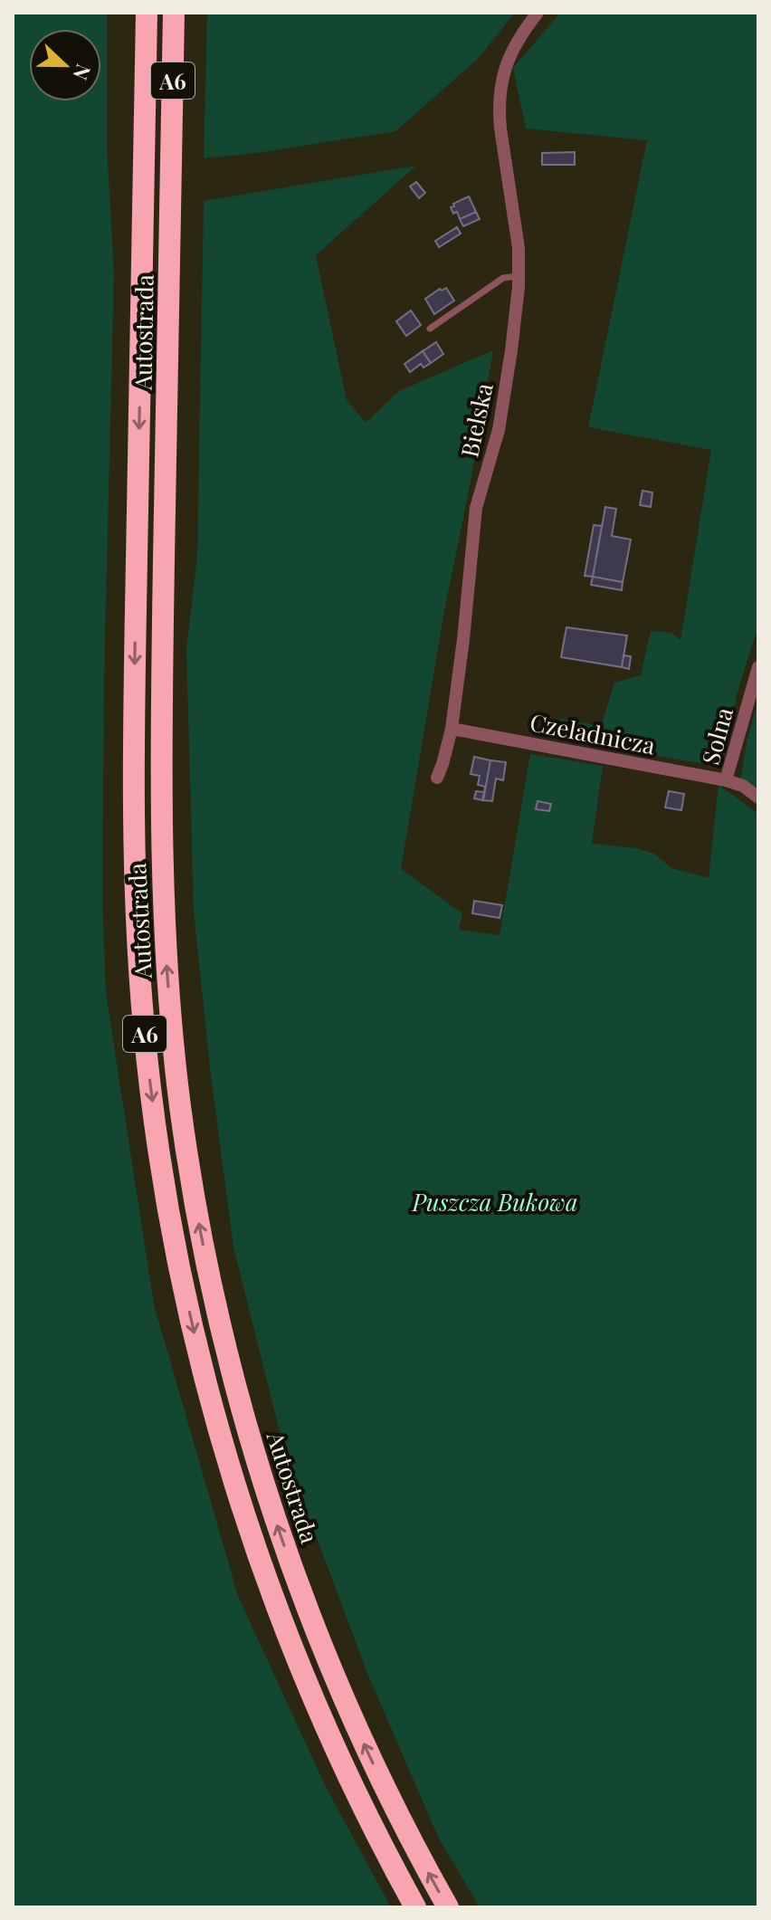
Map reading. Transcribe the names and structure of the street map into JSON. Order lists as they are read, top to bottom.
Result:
{
  "streets": {
    "highway": ["A6", "Autostrada"],
    "street": ["Bielska", "Czeladnicza", "Solna"]
  },
  "crossings": [
    ["Bielska", "Czeladnicza"],
    ["Czeladnicza", "Solna"]
  ],
  "parks": ["Puszcza Bukowa"],
  "north": "right"
}
